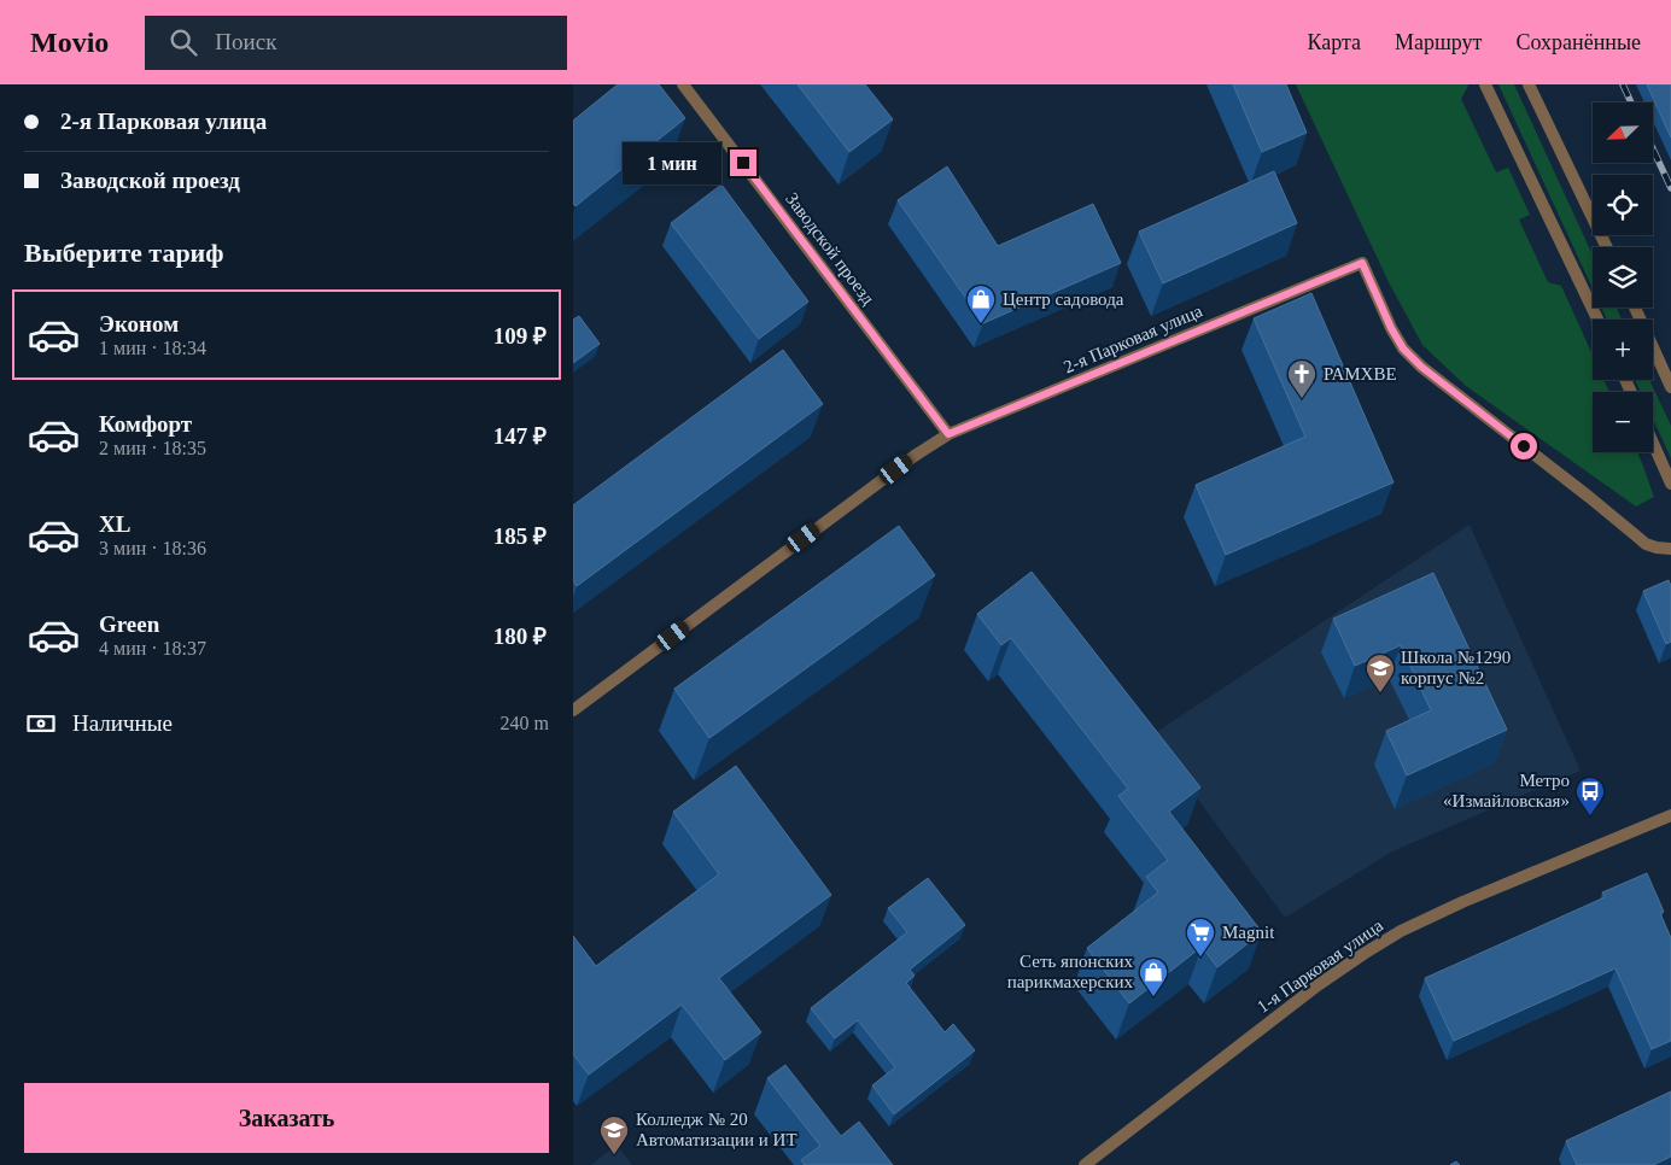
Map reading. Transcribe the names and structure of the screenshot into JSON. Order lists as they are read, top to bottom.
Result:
{
  "streets": {
    "street": ["Заводской проезд", "2-я Парковая улица", "1-я Парковая улица"]
  },
  "crossings": [
    ["Заводской проезд", "2-я Парковая улица"]
  ],
  "places": {
    "shop": ["Центр садовода", "Сеть японских парикмахерских"],
    "church": ["РАМХВЕ"],
    "school or university": ["Школа №1290 корпус №2", "Колледж № 20 Автоматизации и ИТ"],
    "bus stop": ["Метро «Измайловская»"],
    "supermarket": ["Magnit"]
  },
  "north": "bottom left",
  "page": {
    "header": "Movio",
    "search": "Поиск",
    "nav": ["Карта", "Маршрут", "Сохранённые"],
    "banner": ["2-я Парковая улица", "Заводской проезд"],
    "map_buttons": ["+", "−"],
    "bubble": "1 мин",
    "heading": "Выберите тариф",
    "list": [
      {
        "name": "Эконом",
        "note": "1 мин · 18:34",
        "value": "109 ₽"
      },
      {
        "name": "Комфорт",
        "note": "2 мин · 18:35",
        "value": "147 ₽"
      },
      {
        "name": "XL",
        "note": "3 мин · 18:36",
        "value": "185 ₽"
      },
      {
        "name": "Green",
        "note": "4 мин · 18:37",
        "value": "180 ₽"
      }
    ],
    "pay": ["Наличные", "240 m"],
    "buttons": "Заказать"
  }
}
